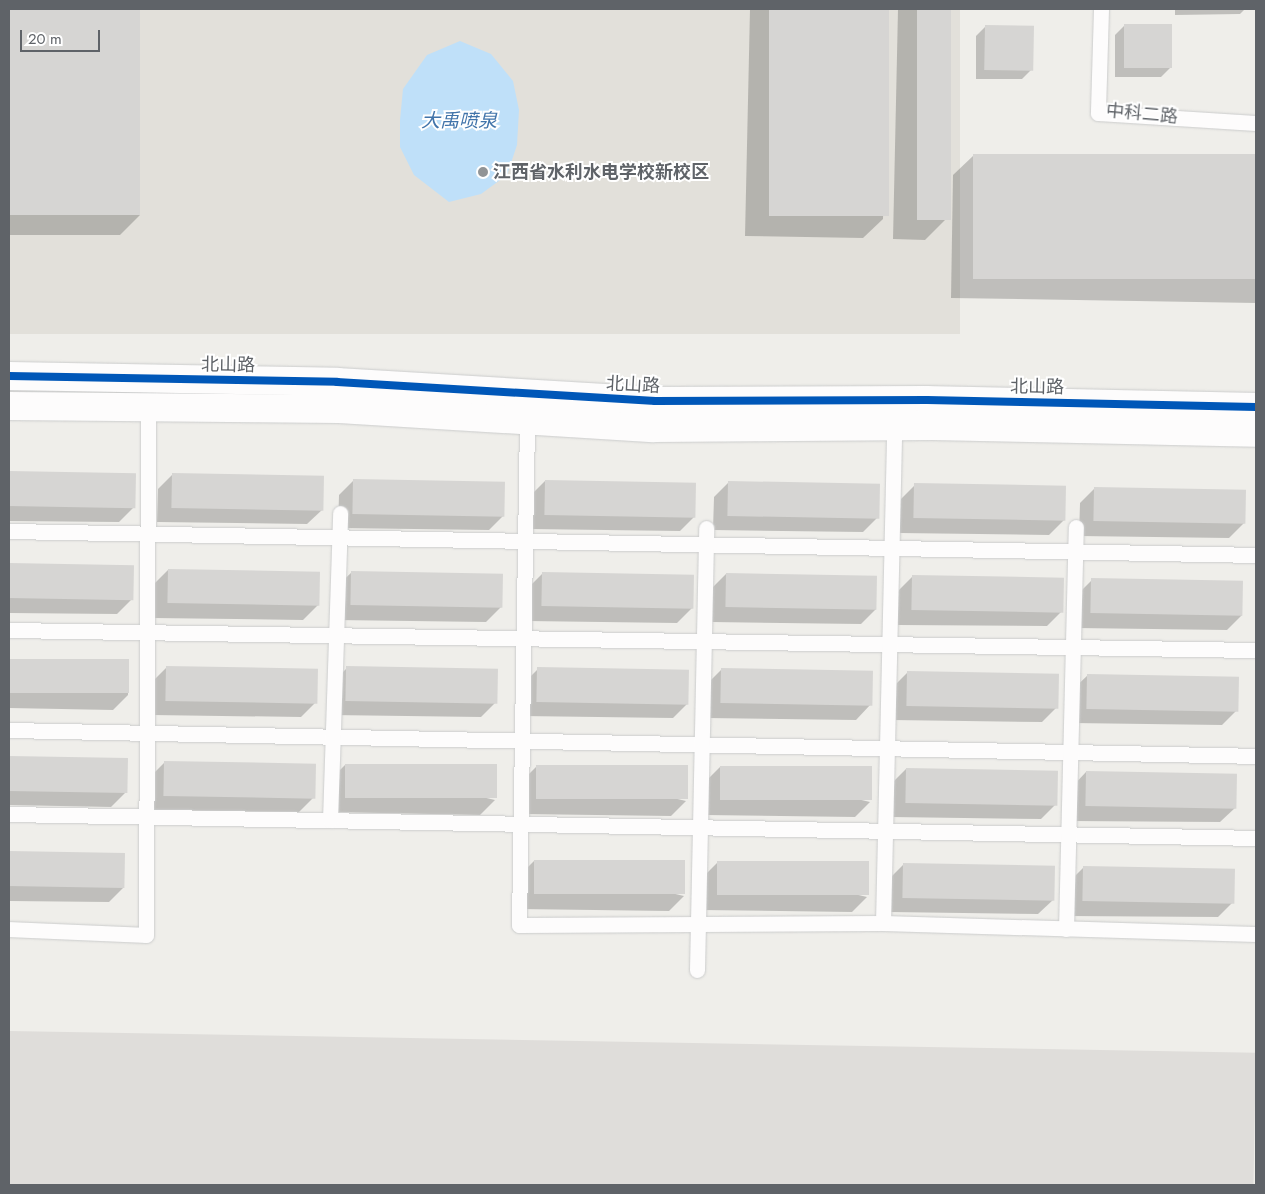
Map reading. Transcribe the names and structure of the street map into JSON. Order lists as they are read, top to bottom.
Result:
{
  "streets": {
    "street": ["北山路"],
    "lane": ["中科二路"]
  },
  "water": ["大禹喷泉"],
  "places": ["江西省水利水电学校新校区"],
  "scale_bar": "20 m"
}
